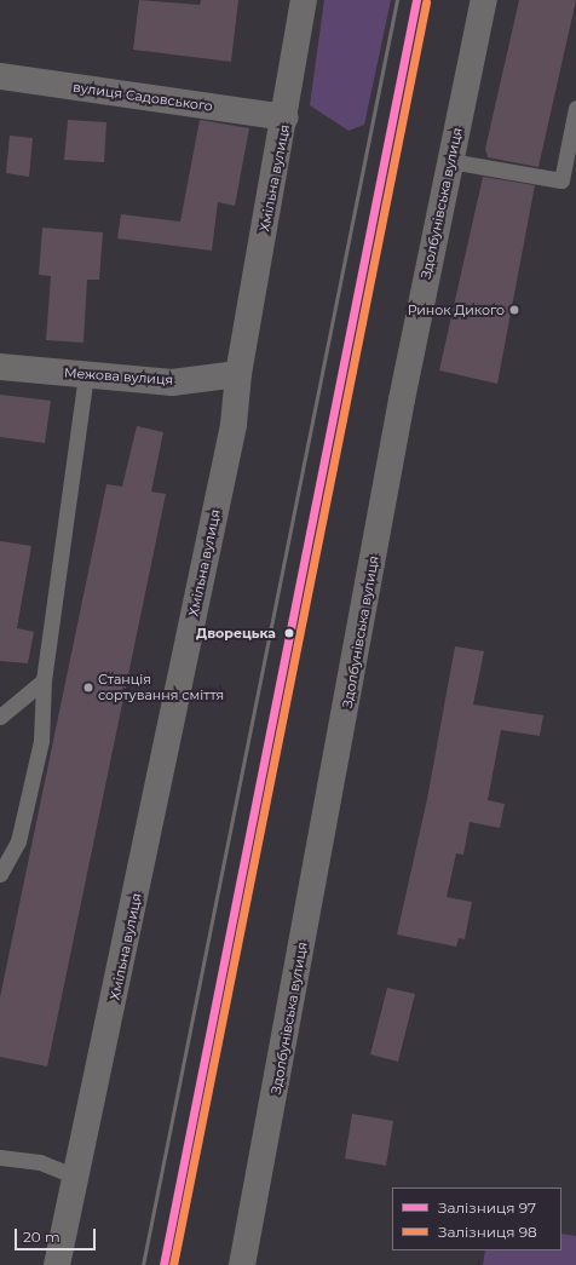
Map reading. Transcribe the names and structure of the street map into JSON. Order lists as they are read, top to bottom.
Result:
{
  "streets": {
    "street": [
      "вулиця Садовського",
      "Хмільна вулиця",
      "Здолбунівська вулиця",
      "Межова вулиця"
    ]
  },
  "crossings": [
    ["вулиця Садовського", "Хмільна вулиця"],
    ["Хмільна вулиця", "Межова вулиця"]
  ],
  "places": ["Ринок Дикого", "Дворецька", "Станція сортування сміття"],
  "lines": ["rail line 97", "rail line 98"],
  "legend": ["Залізниця 97", "Залізниця 98"],
  "scale_bar": "20 m"
}
